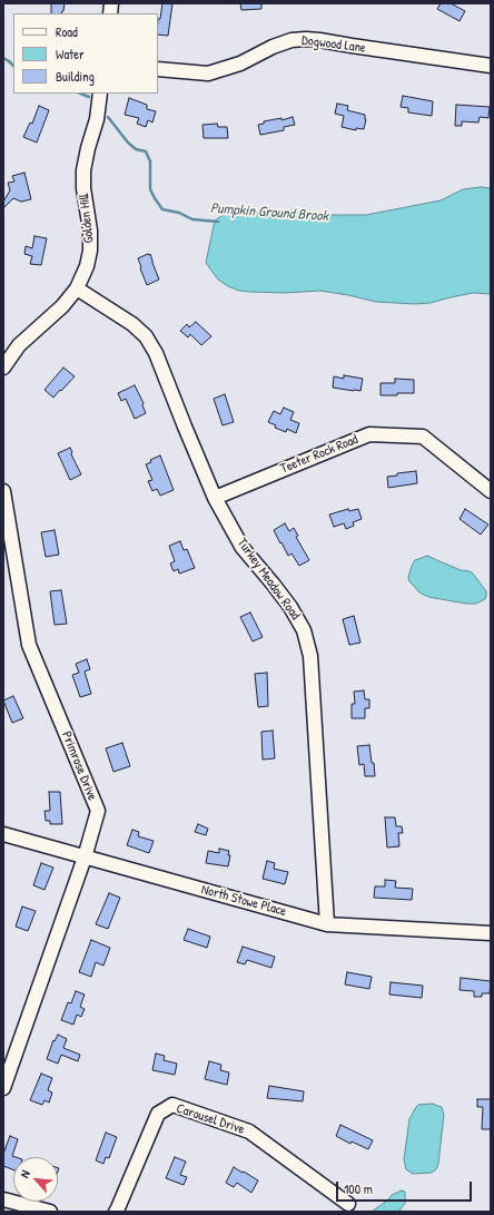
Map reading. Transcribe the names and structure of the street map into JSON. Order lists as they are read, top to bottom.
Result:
{
  "streets": {
    "street": [
      "Dogwood Lane",
      "Golden Hill",
      "Teeter Rock Road",
      "Turkey Meadow Road",
      "Primrose Drive",
      "North Stowe Place",
      "Carousel Drive"
    ]
  },
  "crossings": [
    ["Golden Hill", "Turkey Meadow Road"],
    ["Teeter Rock Road", "Turkey Meadow Road"],
    ["Turkey Meadow Road", "North Stowe Place"],
    ["Primrose Drive", "North Stowe Place"]
  ],
  "water": ["Pumpkin Ground Brook"],
  "legend": ["Road", "Water", "Building"],
  "scale_bar": "100 m",
  "north": "top left"
}
